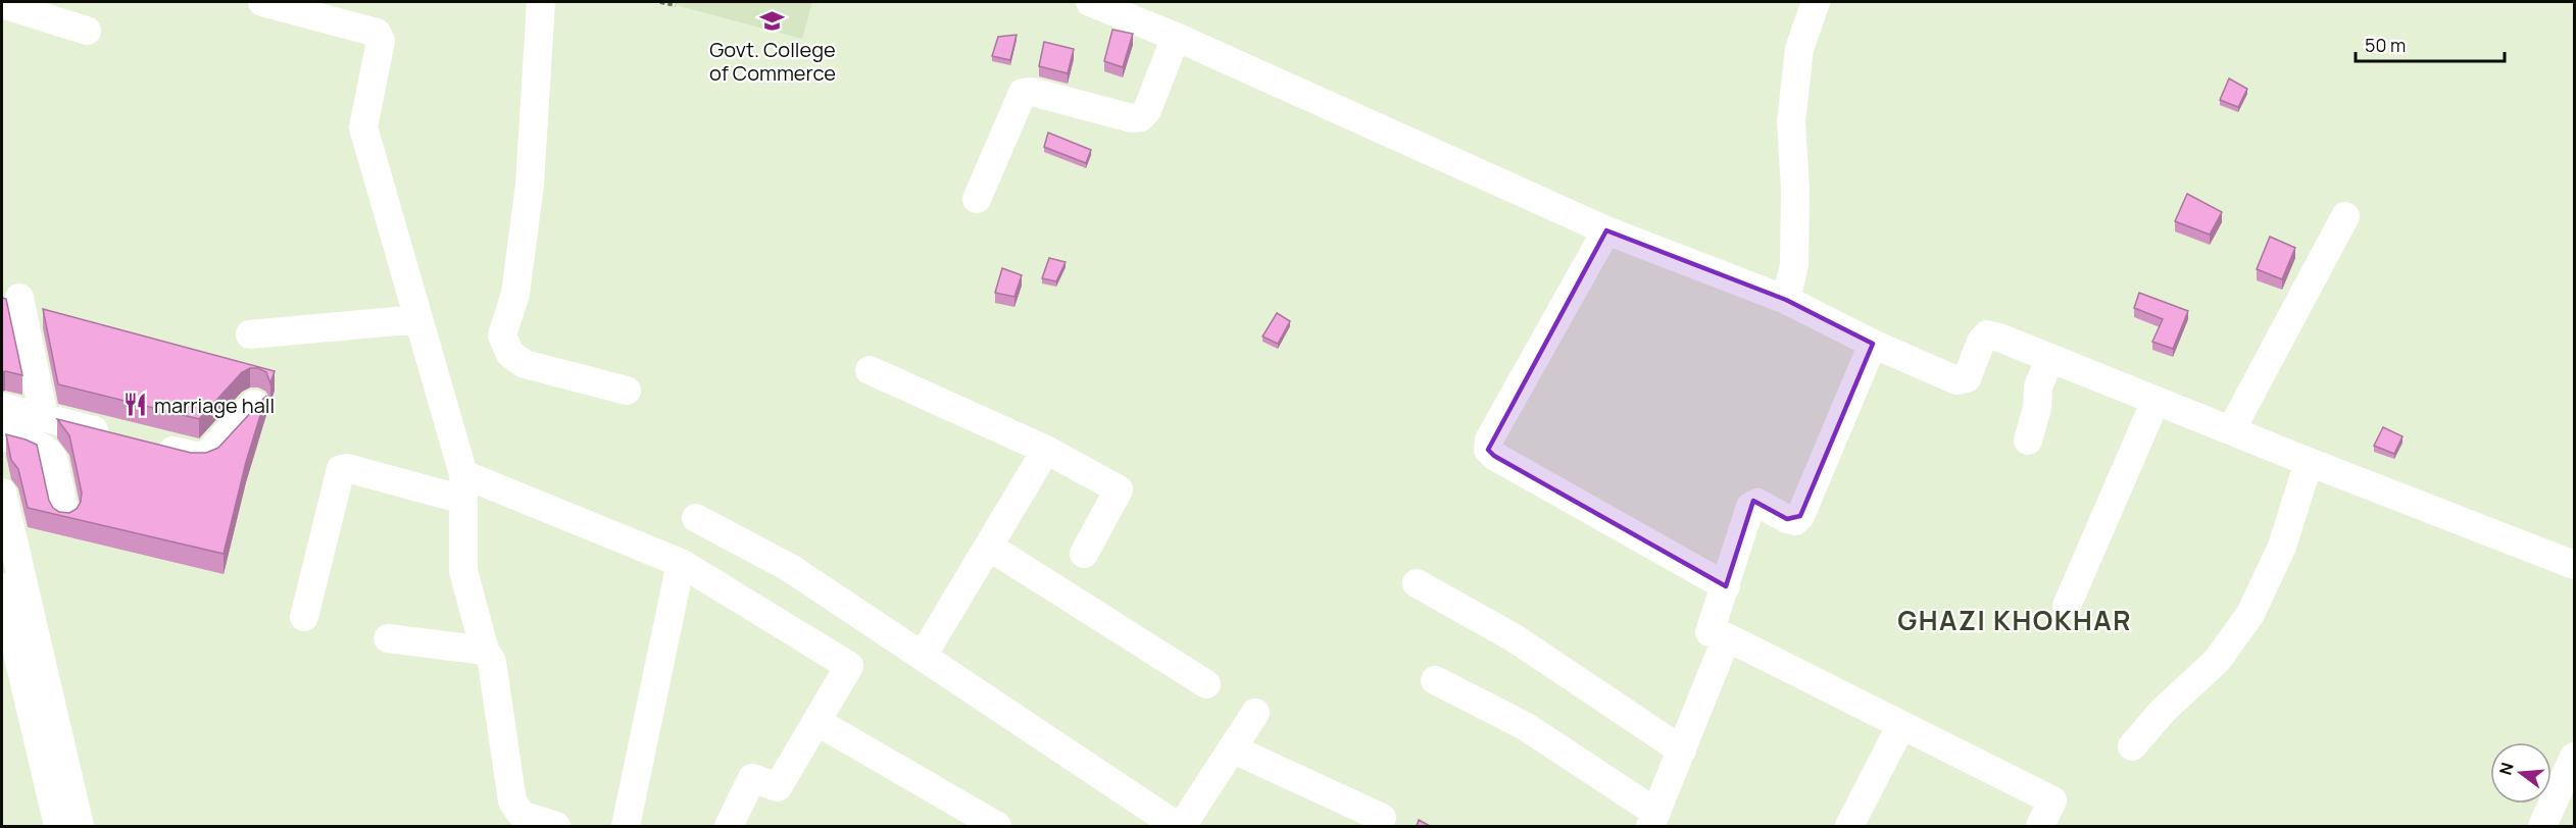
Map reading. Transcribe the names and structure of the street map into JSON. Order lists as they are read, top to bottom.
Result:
{
  "districts": ["GHAZI KHOKHAR"],
  "places": {
    "school or university": ["Govt. College of Commerce"],
    "restaurant": ["marriage hall"]
  },
  "scale_bar": "50 m",
  "north": "left"
}
